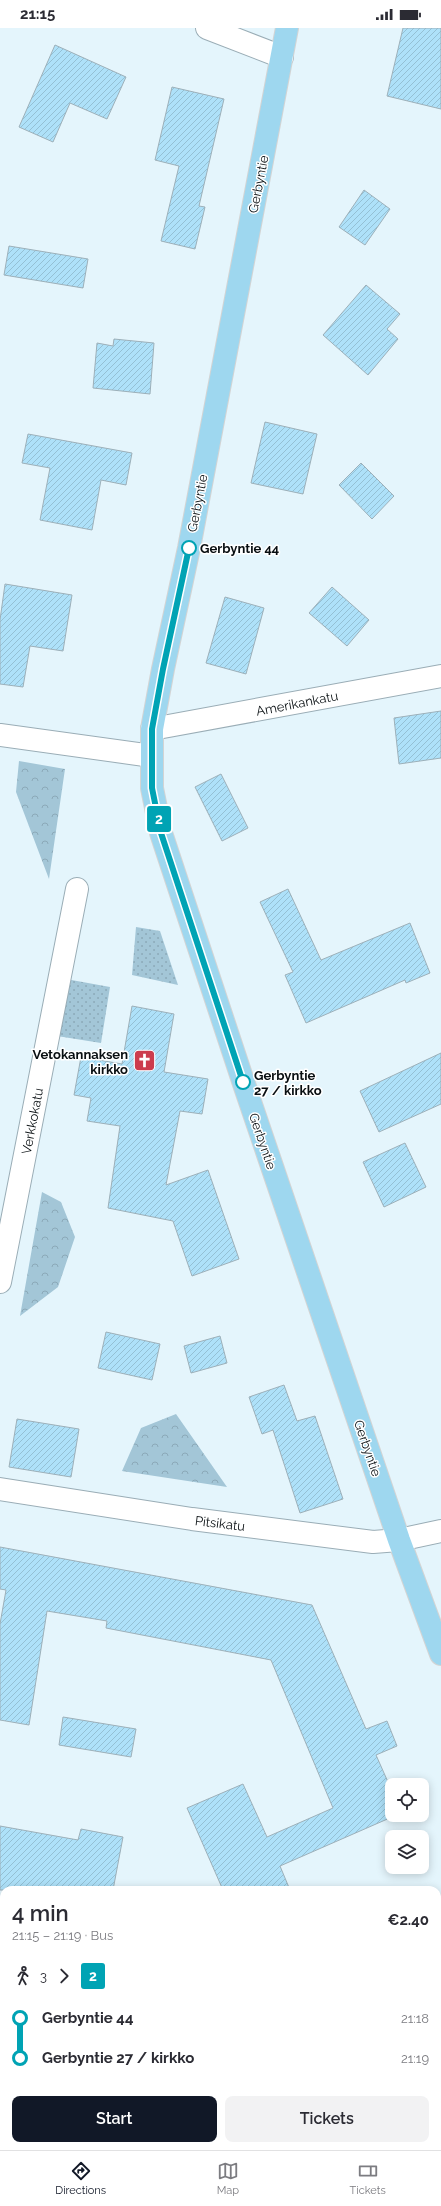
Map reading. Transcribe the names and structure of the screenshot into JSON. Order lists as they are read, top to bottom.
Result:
{
  "streets": {
    "main road": ["Gerbyntie"],
    "street": ["Amerikankatu", "Verkkokatu", "Pitsikatu"]
  },
  "crossings": [
    ["Gerbyntie", "Amerikankatu"],
    ["Gerbyntie", "Pitsikatu"]
  ],
  "places": {
    "other": ["Gerbyntie 44", "Gerbyntie 27 / kirkko"],
    "church": ["Vetokannaksen kirkko"]
  },
  "lines": ["bus line 2"],
  "page": {
    "status": "21:15",
    "on_map": "2",
    "heading": ["4 min", "21:15 – 21:19 · Bus", "€2.40"],
    "legs": ["3", "2"],
    "list": [
      {
        "name": "Gerbyntie 44",
        "value": "21:18"
      },
      {
        "name": "Gerbyntie 27 / kirkko",
        "value": "21:19"
      }
    ],
    "buttons": ["Start", "Tickets"],
    "tabs": ["Directions", "Map", "Tickets"]
  }
}
